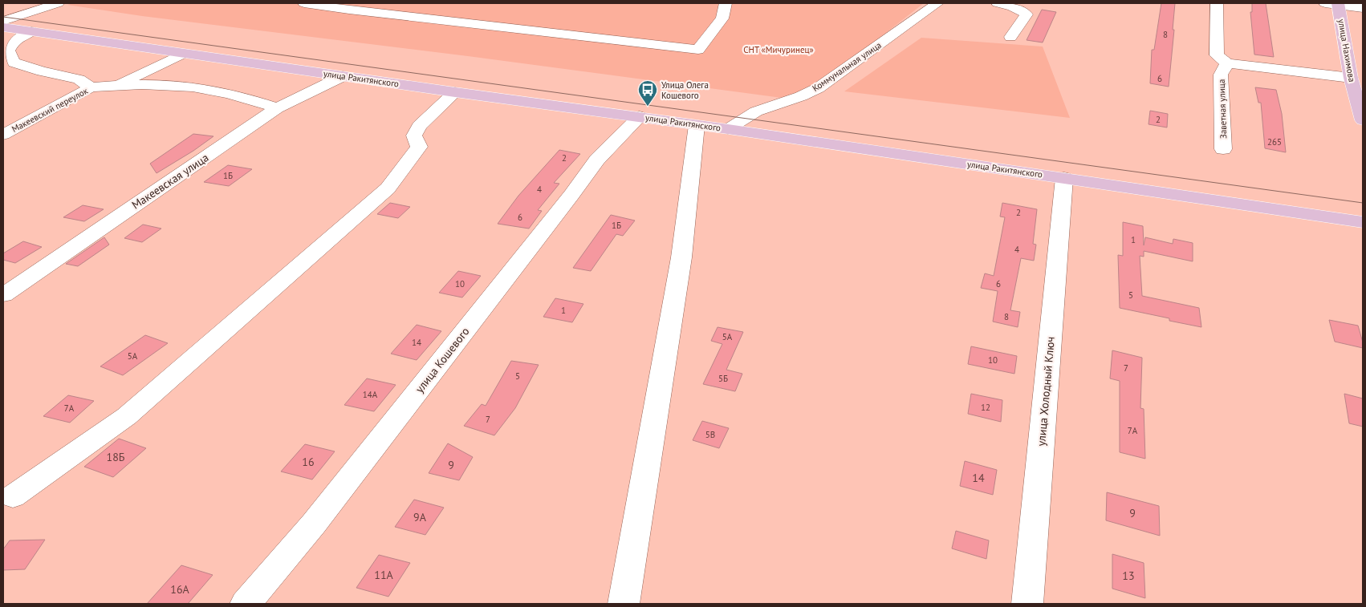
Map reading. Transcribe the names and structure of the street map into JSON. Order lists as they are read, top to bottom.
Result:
{
  "streets": {
    "main road": ["улица Нахимова", "улица Ракитянского"],
    "street": [
      "Коммунальная улица",
      "Заветная улица",
      "Макеевский переулок",
      "Макеевская улица",
      "улица Кошевого",
      "улица Холодный Ключ"
    ]
  },
  "crossings": [
    ["Коммунальная улица", "улица Ракитянского"],
    ["улица Ракитянского", "Макеевский переулок"],
    ["улица Ракитянского", "Макеевская улица"],
    ["улица Ракитянского", "улица Кошевого"],
    ["улица Ракитянского", "улица Холодный Ключ"]
  ],
  "parks": ["СНТ «Мичуринец»"],
  "places": {
    "bus stop": ["Улица Олега Кошевого"]
  },
  "house_numbers": [
    "8",
    "6",
    "2",
    "265",
    "2",
    "1Б",
    "4",
    "2",
    "6",
    "1Б",
    "1",
    "4",
    "10",
    "6",
    "5",
    "1",
    "8",
    "5А",
    "14",
    "5А",
    "10",
    "7",
    "5",
    "5Б",
    "14А",
    "12",
    "7А",
    "7",
    "7А",
    "5В",
    "18Б",
    "16",
    "9",
    "14",
    "9",
    "9А",
    "11А",
    "13",
    "16А"
  ]
}
